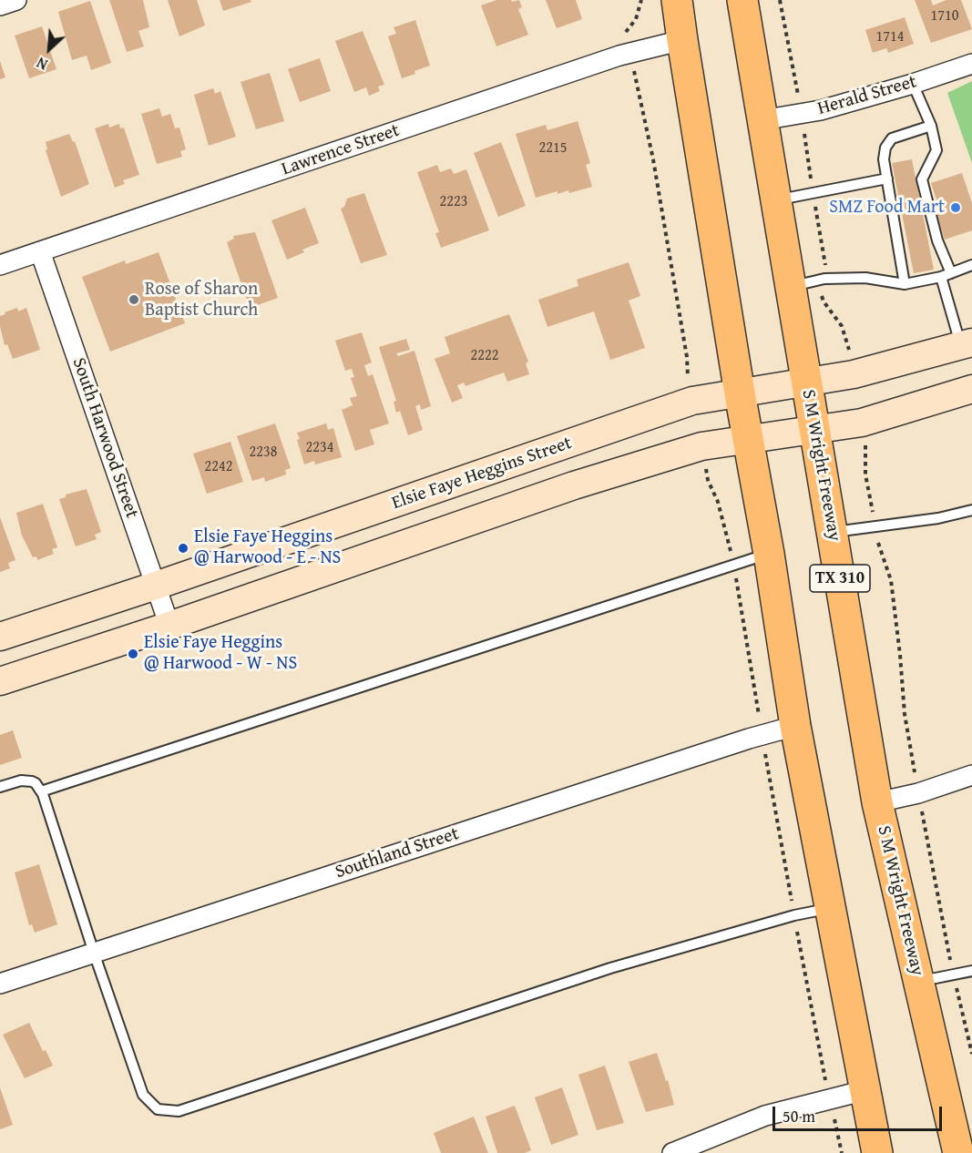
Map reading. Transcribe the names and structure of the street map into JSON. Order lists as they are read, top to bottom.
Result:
{
  "streets": {
    "main road": ["S M Wright Freeway", "Elsie Faye Heggins Street", "TX 310"],
    "street": [
      "Herald Street",
      "Lawrence Street",
      "South Harwood Street",
      "Southland Street"
    ]
  },
  "crossings": [
    ["Herald Street", "S M Wright Freeway"],
    ["Lawrence Street", "South Harwood Street"],
    ["South Harwood Street", "Elsie Faye Heggins Street"],
    ["S M Wright Freeway", "Elsie Faye Heggins Street"]
  ],
  "places": [
    "SMZ Food Mart",
    "Rose of Sharon Baptist Church",
    "Elsie Faye Heggins @ Harwood - E - NS",
    "Elsie Faye Heggins @ Harwood - W - NS"
  ],
  "house_numbers": [
    "1710",
    "1714",
    "2215",
    "2223",
    "2222",
    "2234",
    "2238",
    "2242"
  ],
  "scale_bar": "50 m",
  "north": "bottom left"
}
